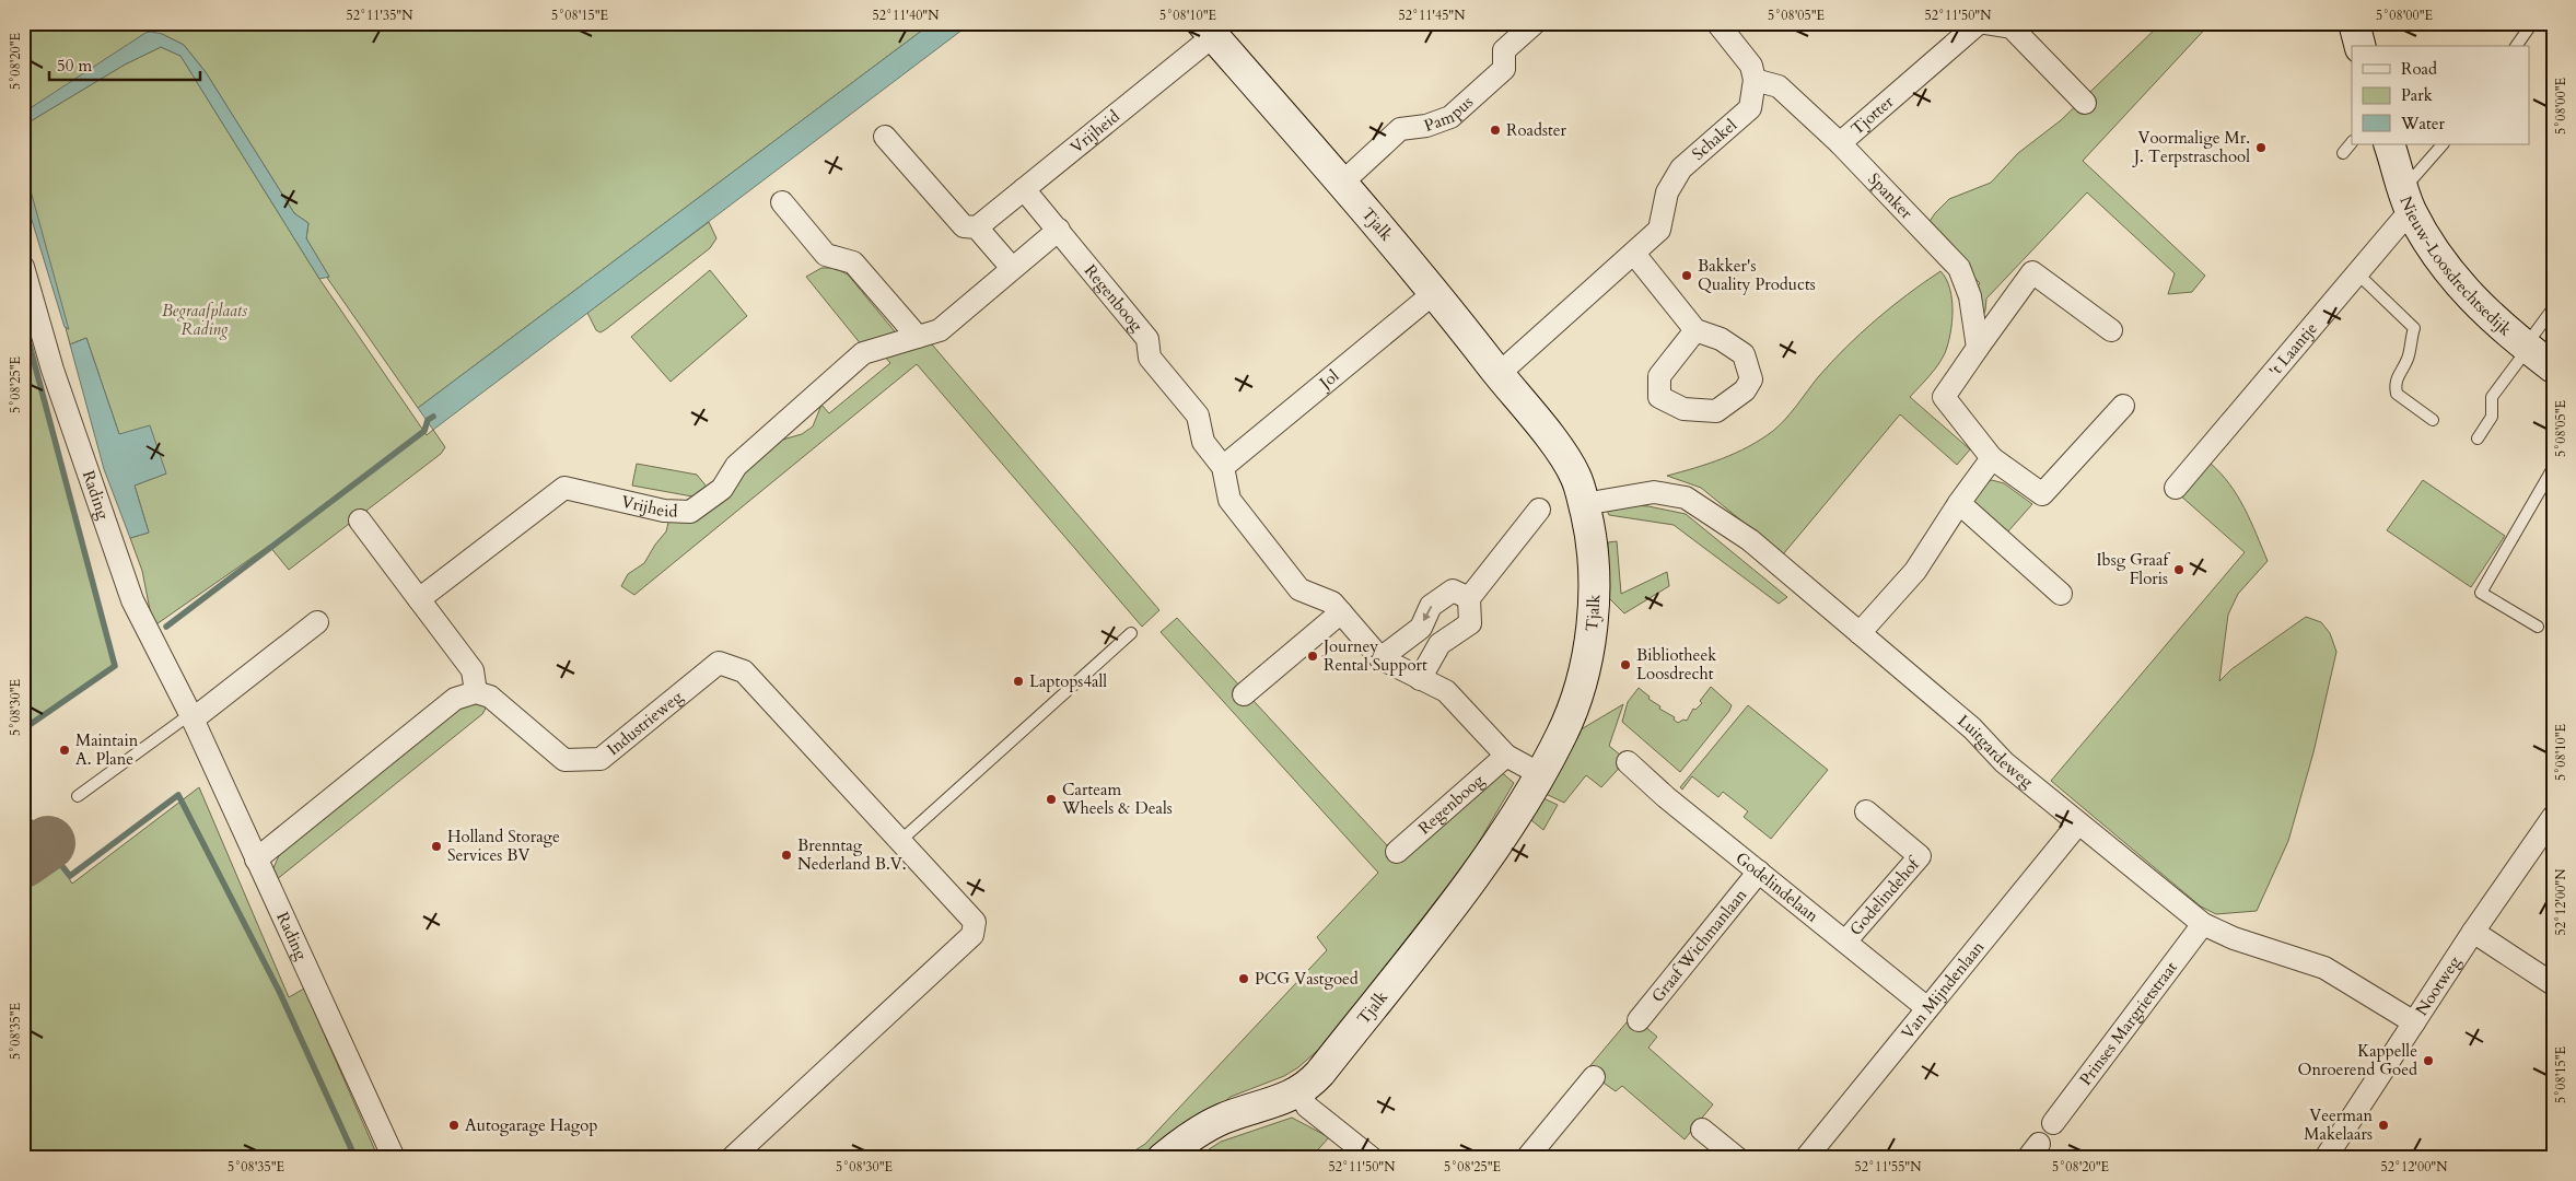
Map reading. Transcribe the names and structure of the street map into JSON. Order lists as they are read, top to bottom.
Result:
{
  "streets": {
    "street": [
      "Pampus",
      "Tjotter",
      "Vrijheid",
      "Schakel",
      "Spanker",
      "Tjalk",
      "Nieuw-Loosdrechtsedijk",
      "Regenboog",
      "'t Laantje",
      "Jol",
      "Rading",
      "Industrieweg",
      "Luitgardeweg",
      "Godelindelaan",
      "Godelindehof",
      "Graaf Wichmanlaan",
      "Nootweg",
      "Van Mijndenlaan",
      "Prinses Margrietstraat"
    ]
  },
  "crossings": [
    ["Pampus", "Tjalk"],
    ["Tjotter", "Spanker"],
    ["Vrijheid", "Tjalk"],
    ["Vrijheid", "Regenboog"],
    ["Schakel", "Spanker"],
    ["Schakel", "Tjalk"],
    ["Tjalk", "Regenboog"],
    ["Tjalk", "Jol"],
    ["Tjalk", "Luitgardeweg"],
    ["Nieuw-Loosdrechtsedijk", "'t Laantje"],
    ["Regenboog", "Jol"],
    ["Luitgardeweg", "Nootweg"],
    ["Luitgardeweg", "Van Mijndenlaan"],
    ["Luitgardeweg", "Prinses Margrietstraat"],
    ["Godelindelaan", "Godelindehof"],
    ["Godelindelaan", "Graaf Wichmanlaan"],
    ["Godelindelaan", "Van Mijndenlaan"]
  ],
  "parks": ["Begraafplaats Rading"],
  "places": [
    "Roadster",
    "Voormalige Mr. J. Terpstraschool",
    "Bakker's Quality Products",
    "Ibsg Graaf Floris",
    "Journey Rental Support",
    "Bibliotheek Loosdrecht",
    "Laptops4all",
    "Maintain A. Plane",
    "Carteam Wheels & Deals",
    "Holland Storage Services BV",
    "Brenntag Nederland B.V.",
    "PCG Vastgoed",
    "Kappelle Onroerend Goed",
    "Autogarage Hagop",
    "Veerman Makelaars"
  ],
  "legend": ["Road", "Park", "Water"],
  "scale_bar": "50 m",
  "coordinates": [
    "52°11'35\"N",
    "5°08'15\"E",
    "52°11'40\"N",
    "5°08'10\"E",
    "52°11'45\"N",
    "5°08'05\"E",
    "52°11'50\"N",
    "5°08'00\"E",
    "5°08'20\"E",
    "5°08'25\"E",
    "5°08'30\"E",
    "52°12'00\"N",
    "5°08'35\"E",
    "52°11'55\"N"
  ]
}
